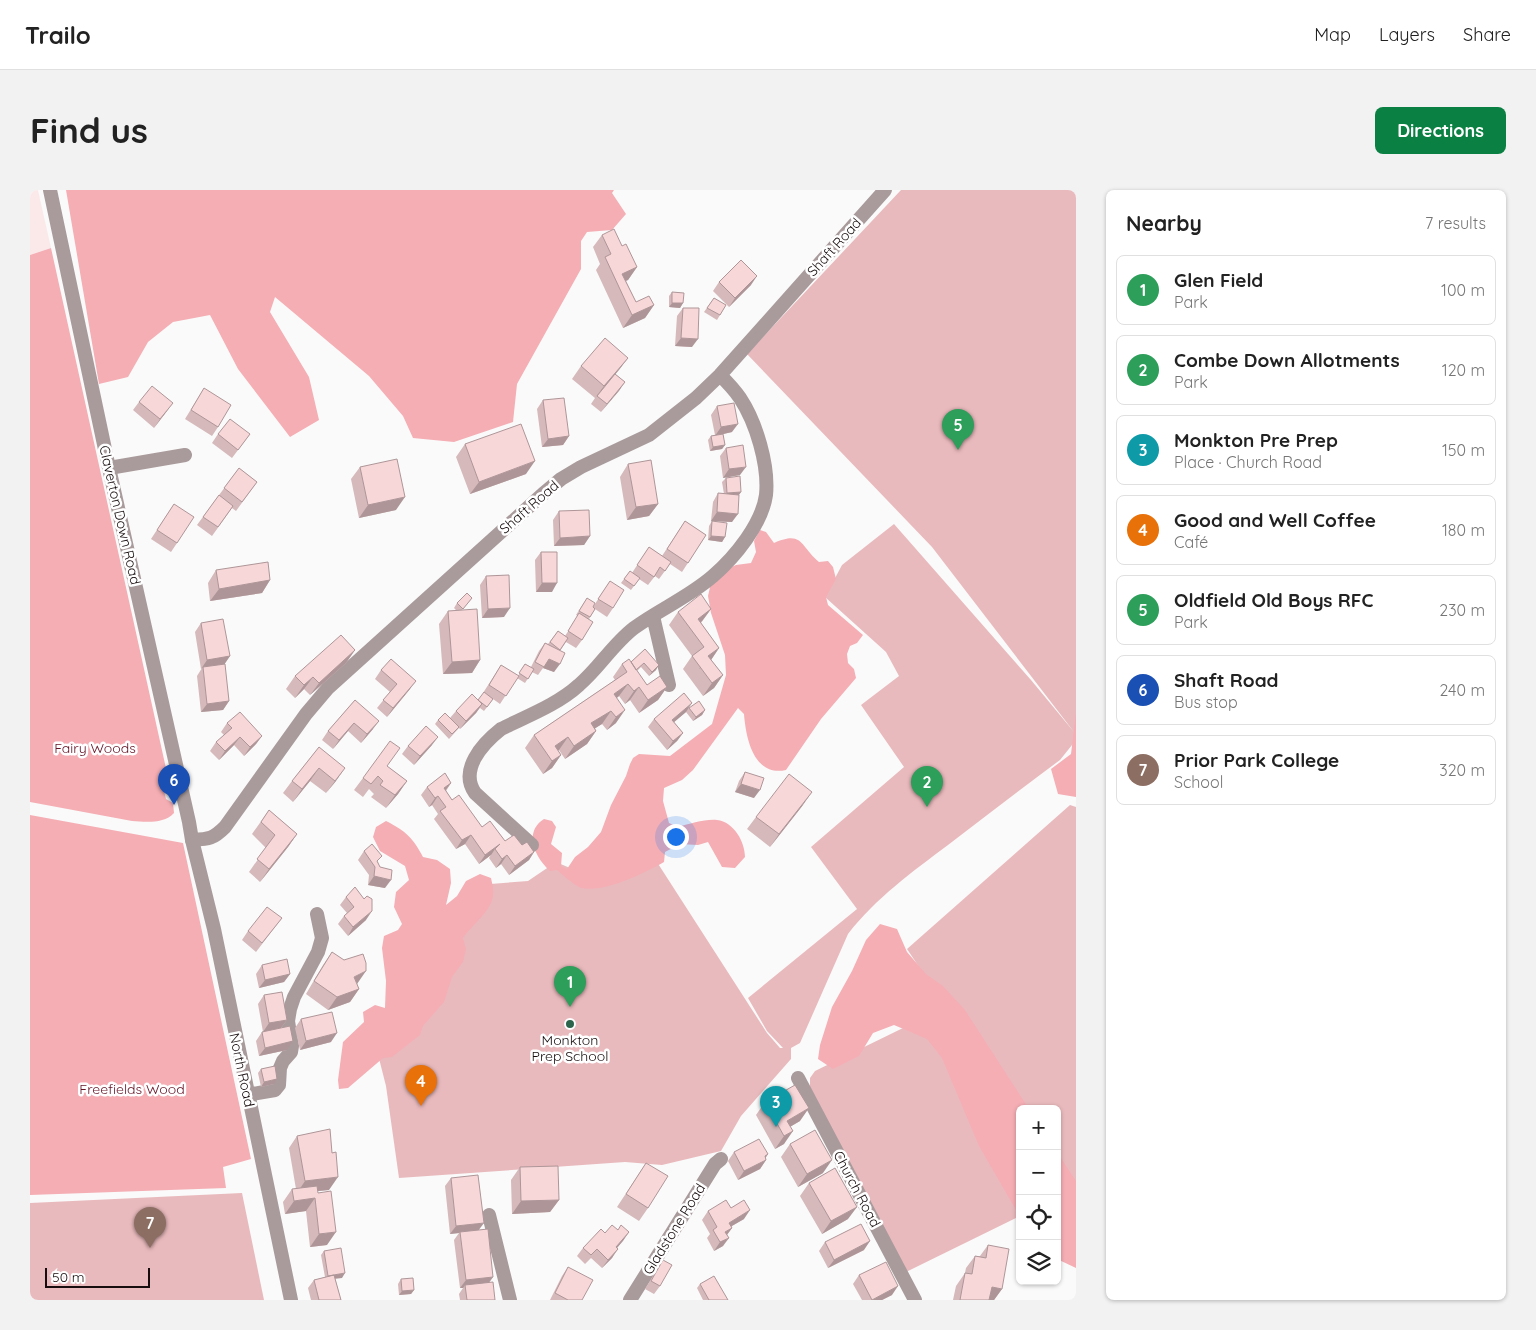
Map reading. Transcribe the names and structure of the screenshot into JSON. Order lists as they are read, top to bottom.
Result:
{
  "streets": {
    "street": [
      "Shaft Road",
      "Claverton Down Road",
      "North Road",
      "Church Road",
      "Gladstone Road"
    ]
  },
  "crossings": [
    ["Shaft Road", "Claverton Down Road"],
    ["Shaft Road", "North Road"],
    ["Claverton Down Road", "North Road"]
  ],
  "parks": ["Fairy Woods", "Freefields Wood"],
  "places": ["Monkton Prep School"],
  "scale_bar": "50 m",
  "page": {
    "header": "Trailo",
    "nav": ["Map", "Layers", "Share"],
    "buttons": "Directions",
    "title": "Find us",
    "heading": ["Nearby", "7 results"],
    "list": [
      {
        "mark": "1",
        "name": "Glen Field",
        "note": "Park",
        "value": "100 m"
      },
      {
        "mark": "2",
        "name": "Combe Down Allotments",
        "note": "Park",
        "value": "120 m"
      },
      {
        "mark": "3",
        "name": "Monkton Pre Prep",
        "note": "Place · Church Road",
        "value": "150 m"
      },
      {
        "mark": "4",
        "name": "Good and Well Coffee",
        "note": "Café",
        "value": "180 m"
      },
      {
        "mark": "5",
        "name": "Oldfield Old Boys RFC",
        "note": "Park",
        "value": "230 m"
      },
      {
        "mark": "6",
        "name": "Shaft Road",
        "note": "Bus stop",
        "value": "240 m"
      },
      {
        "mark": "7",
        "name": "Prior Park College",
        "note": "School",
        "value": "320 m"
      }
    ],
    "pins": [
      "5",
      "6",
      "2",
      "1",
      "4",
      "3",
      "7"
    ],
    "map_buttons": ["+", "−"],
    "scale": "50 m"
  }
}
